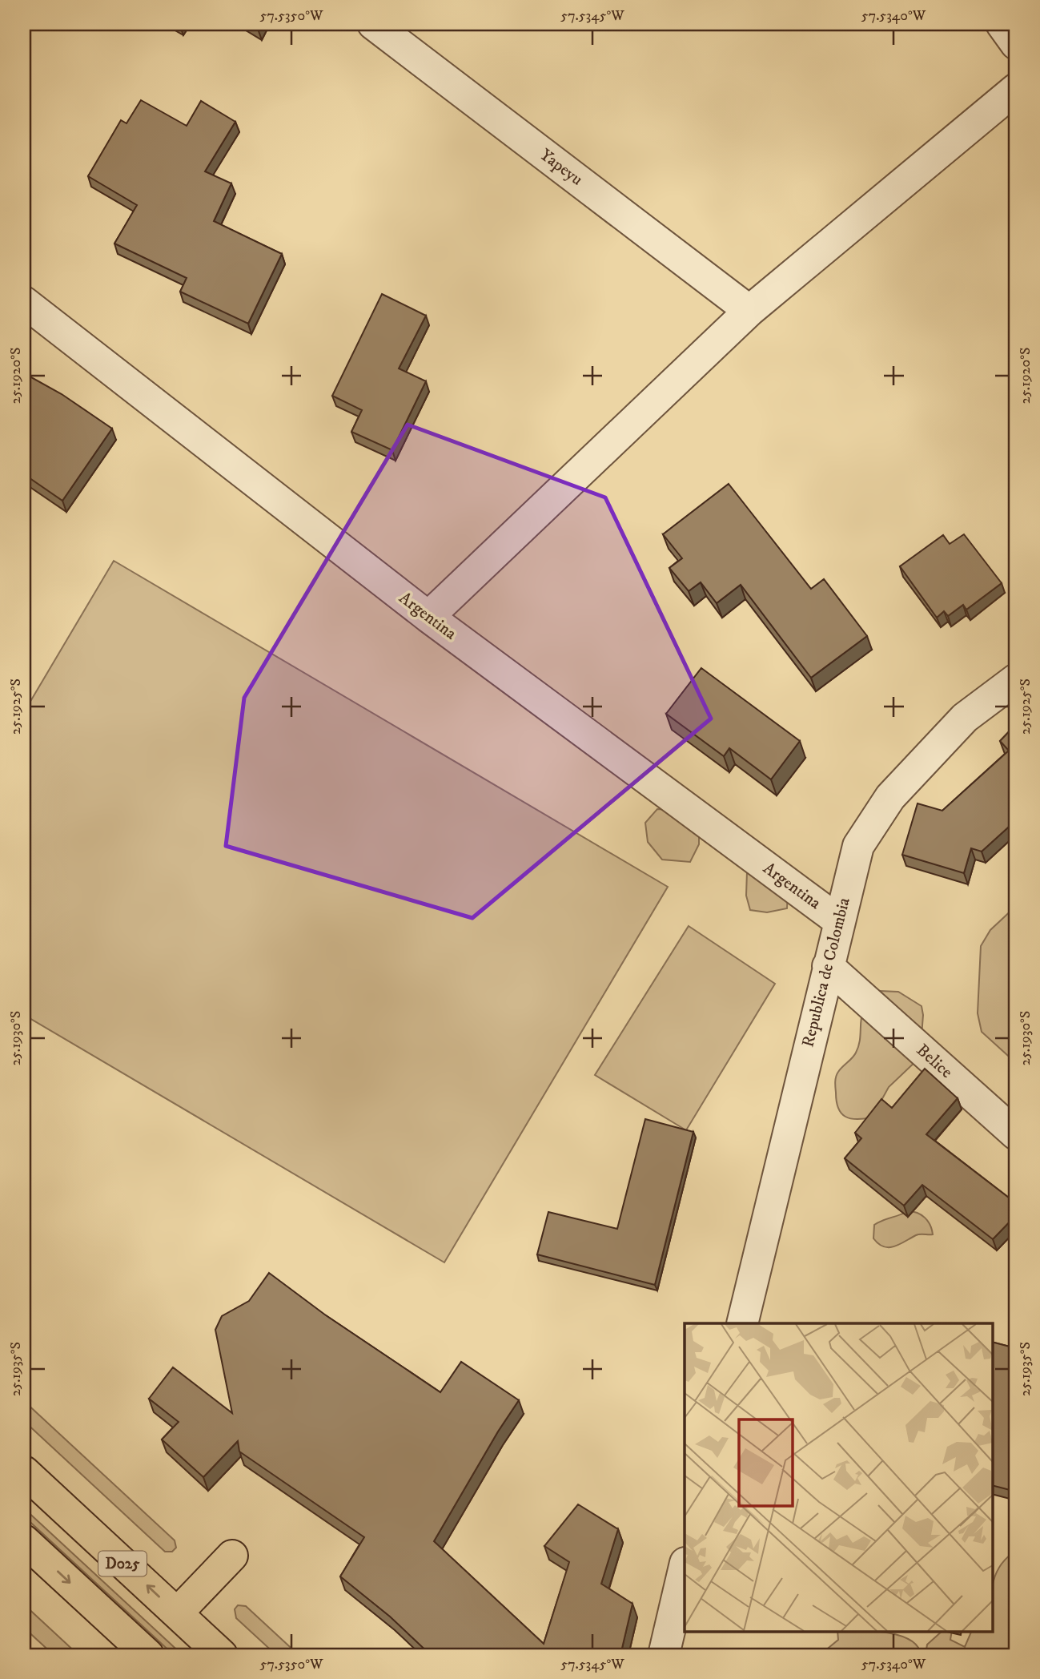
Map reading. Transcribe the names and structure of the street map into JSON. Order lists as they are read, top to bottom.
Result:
{
  "streets": {
    "highway": ["D025"],
    "street": [
      "Yapeyu",
      "Argentina",
      "Republica de Colombia",
      "Belice"
    ]
  },
  "crossings": [
    ["Argentina", "Republica de Colombia"],
    ["Republica de Colombia", "Belice"]
  ],
  "coordinates": [
    "57.5350°W",
    "57.5345°W",
    "57.5340°W",
    "25.1920°S",
    "25.1925°S",
    "25.1930°S",
    "25.1935°S"
  ]
}
